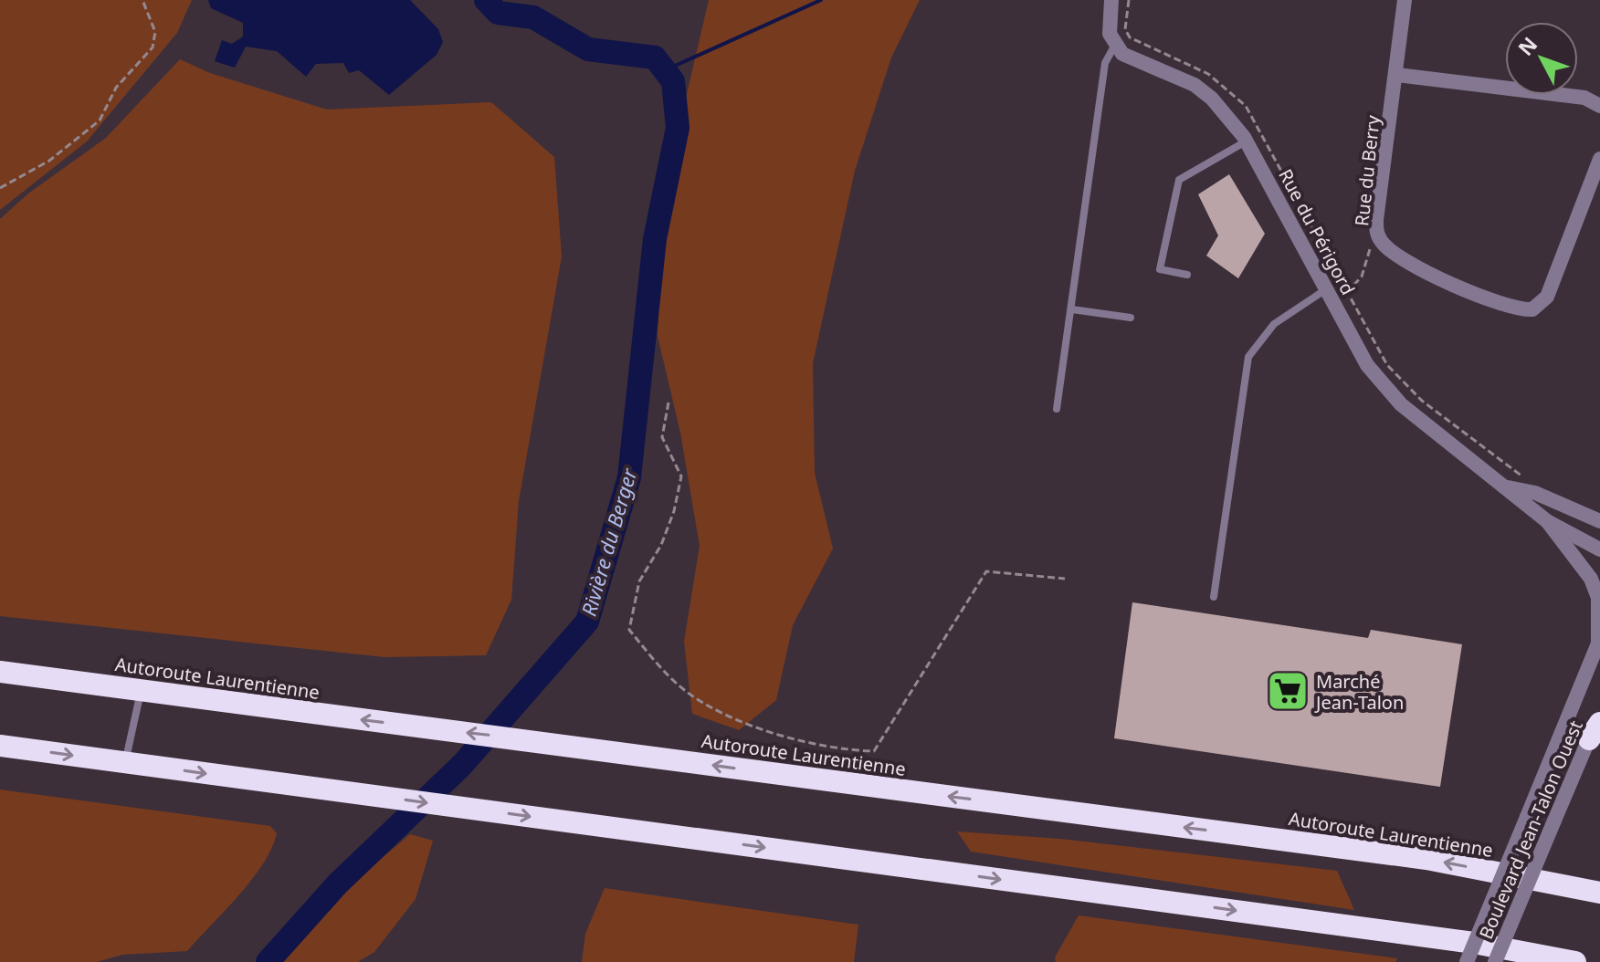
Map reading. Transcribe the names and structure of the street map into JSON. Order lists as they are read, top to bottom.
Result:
{
  "streets": {
    "highway": ["Autoroute Laurentienne"],
    "street": ["Rue du Berry", "Rue du Périgord", "Boulevard Jean-Talon Ouest"]
  },
  "water": ["Rivière du Berger"],
  "places": {
    "supermarket": ["Marché Jean-Talon"]
  },
  "north": "top left"
}
